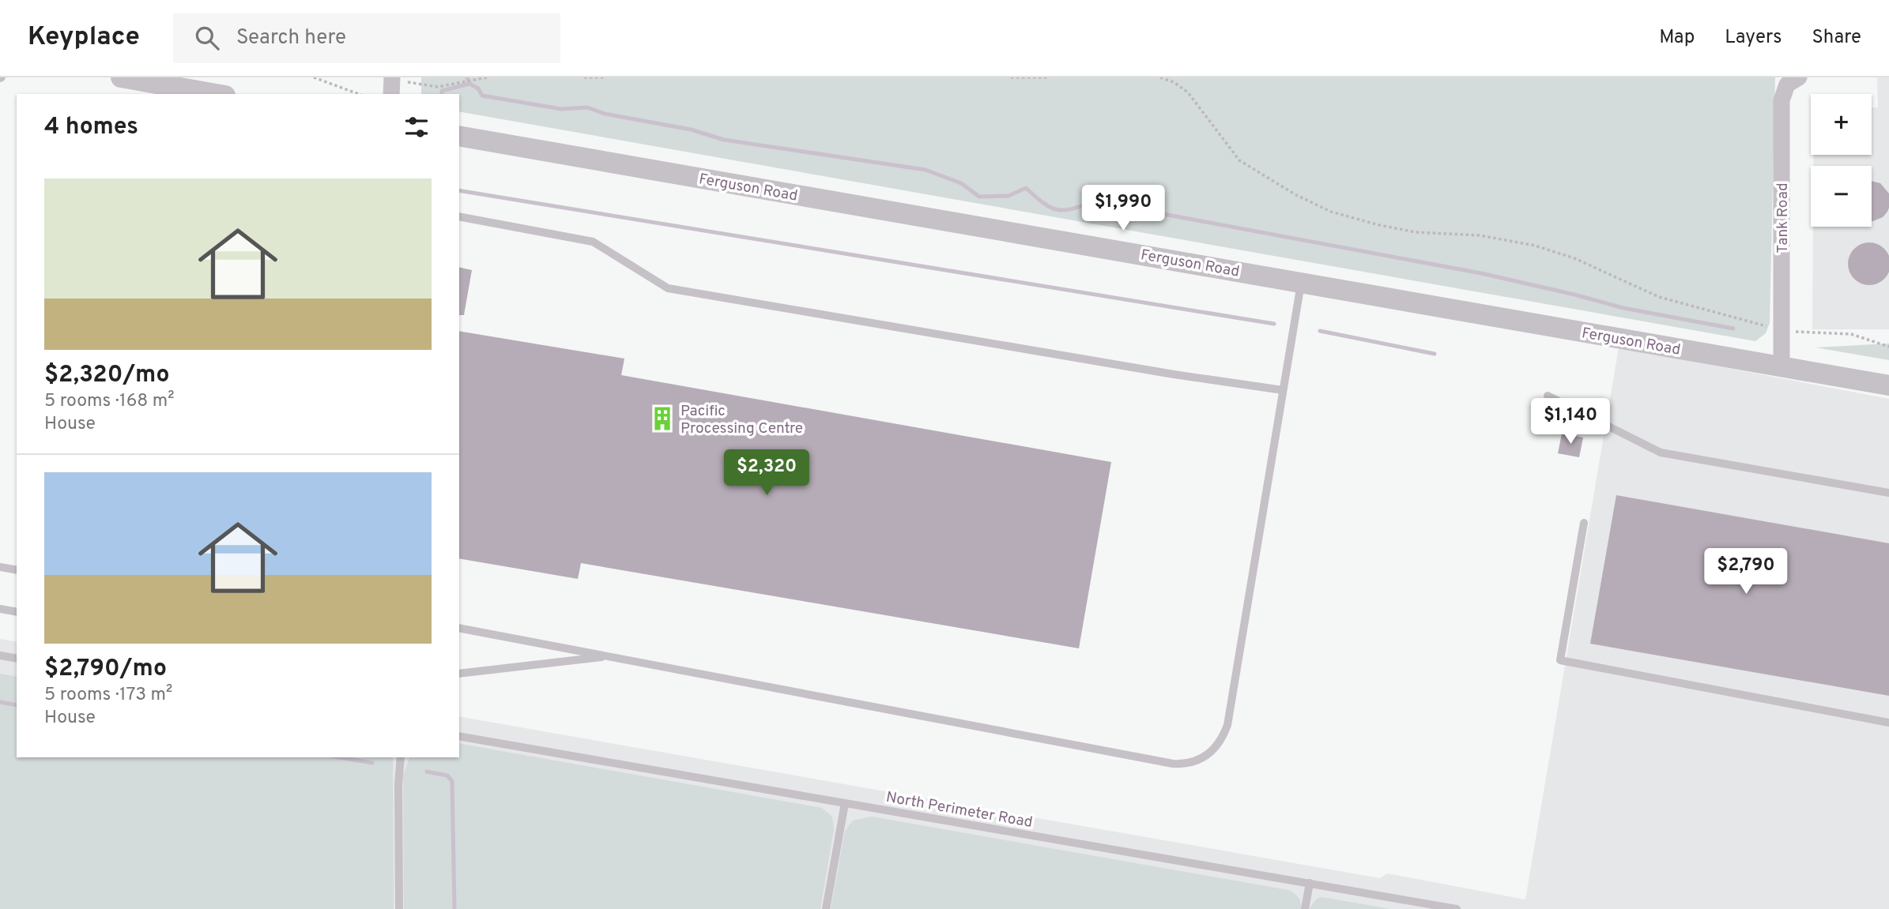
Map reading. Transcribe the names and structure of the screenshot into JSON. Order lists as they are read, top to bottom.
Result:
{
  "streets": {
    "street": ["Ferguson Road", "Tank Road"],
    "lane": ["North Perimeter Road"]
  },
  "crossings": [
    ["Ferguson Road", "Tank Road"]
  ],
  "places": {
    "building": ["Pacific Processing Centre"]
  },
  "page": {
    "header": "Keyplace",
    "search": "Search here",
    "nav": ["Map", "Layers", "Share"],
    "map_buttons": ["+", "−"],
    "heading": "4 homes",
    "list": [
      {
        "name": "$2,320/mo",
        "note": "5 rooms · 168 m² · House"
      },
      {
        "name": "$2,790/mo",
        "note": "5 rooms · 173 m² · House"
      }
    ],
    "price": [
      "$1,990",
      "$1,140",
      "$2,320",
      "$2,790"
    ]
  }
}
